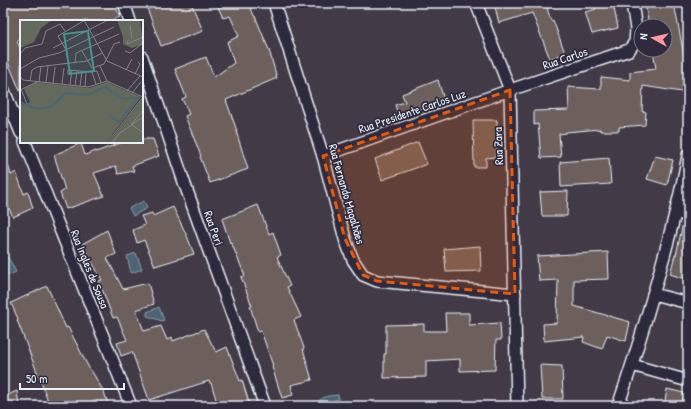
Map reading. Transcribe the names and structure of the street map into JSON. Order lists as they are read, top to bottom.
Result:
{
  "streets": {
    "street": [
      "Rua Carlos",
      "Rua Presidente Carlos Luz",
      "Rua Zara",
      "Rua Fernando Magalhães",
      "Rua Peri",
      "Rua Ingles de Sousa"
    ]
  },
  "crossings": [
    ["Rua Carlos", "Rua Presidente Carlos Luz"],
    ["Rua Carlos", "Rua Zara"],
    ["Rua Presidente Carlos Luz", "Rua Zara"],
    ["Rua Presidente Carlos Luz", "Rua Fernando Magalhães"],
    ["Rua Zara", "Rua Fernando Magalhães"]
  ],
  "scale_bar": "50 m",
  "north": "left"
}
